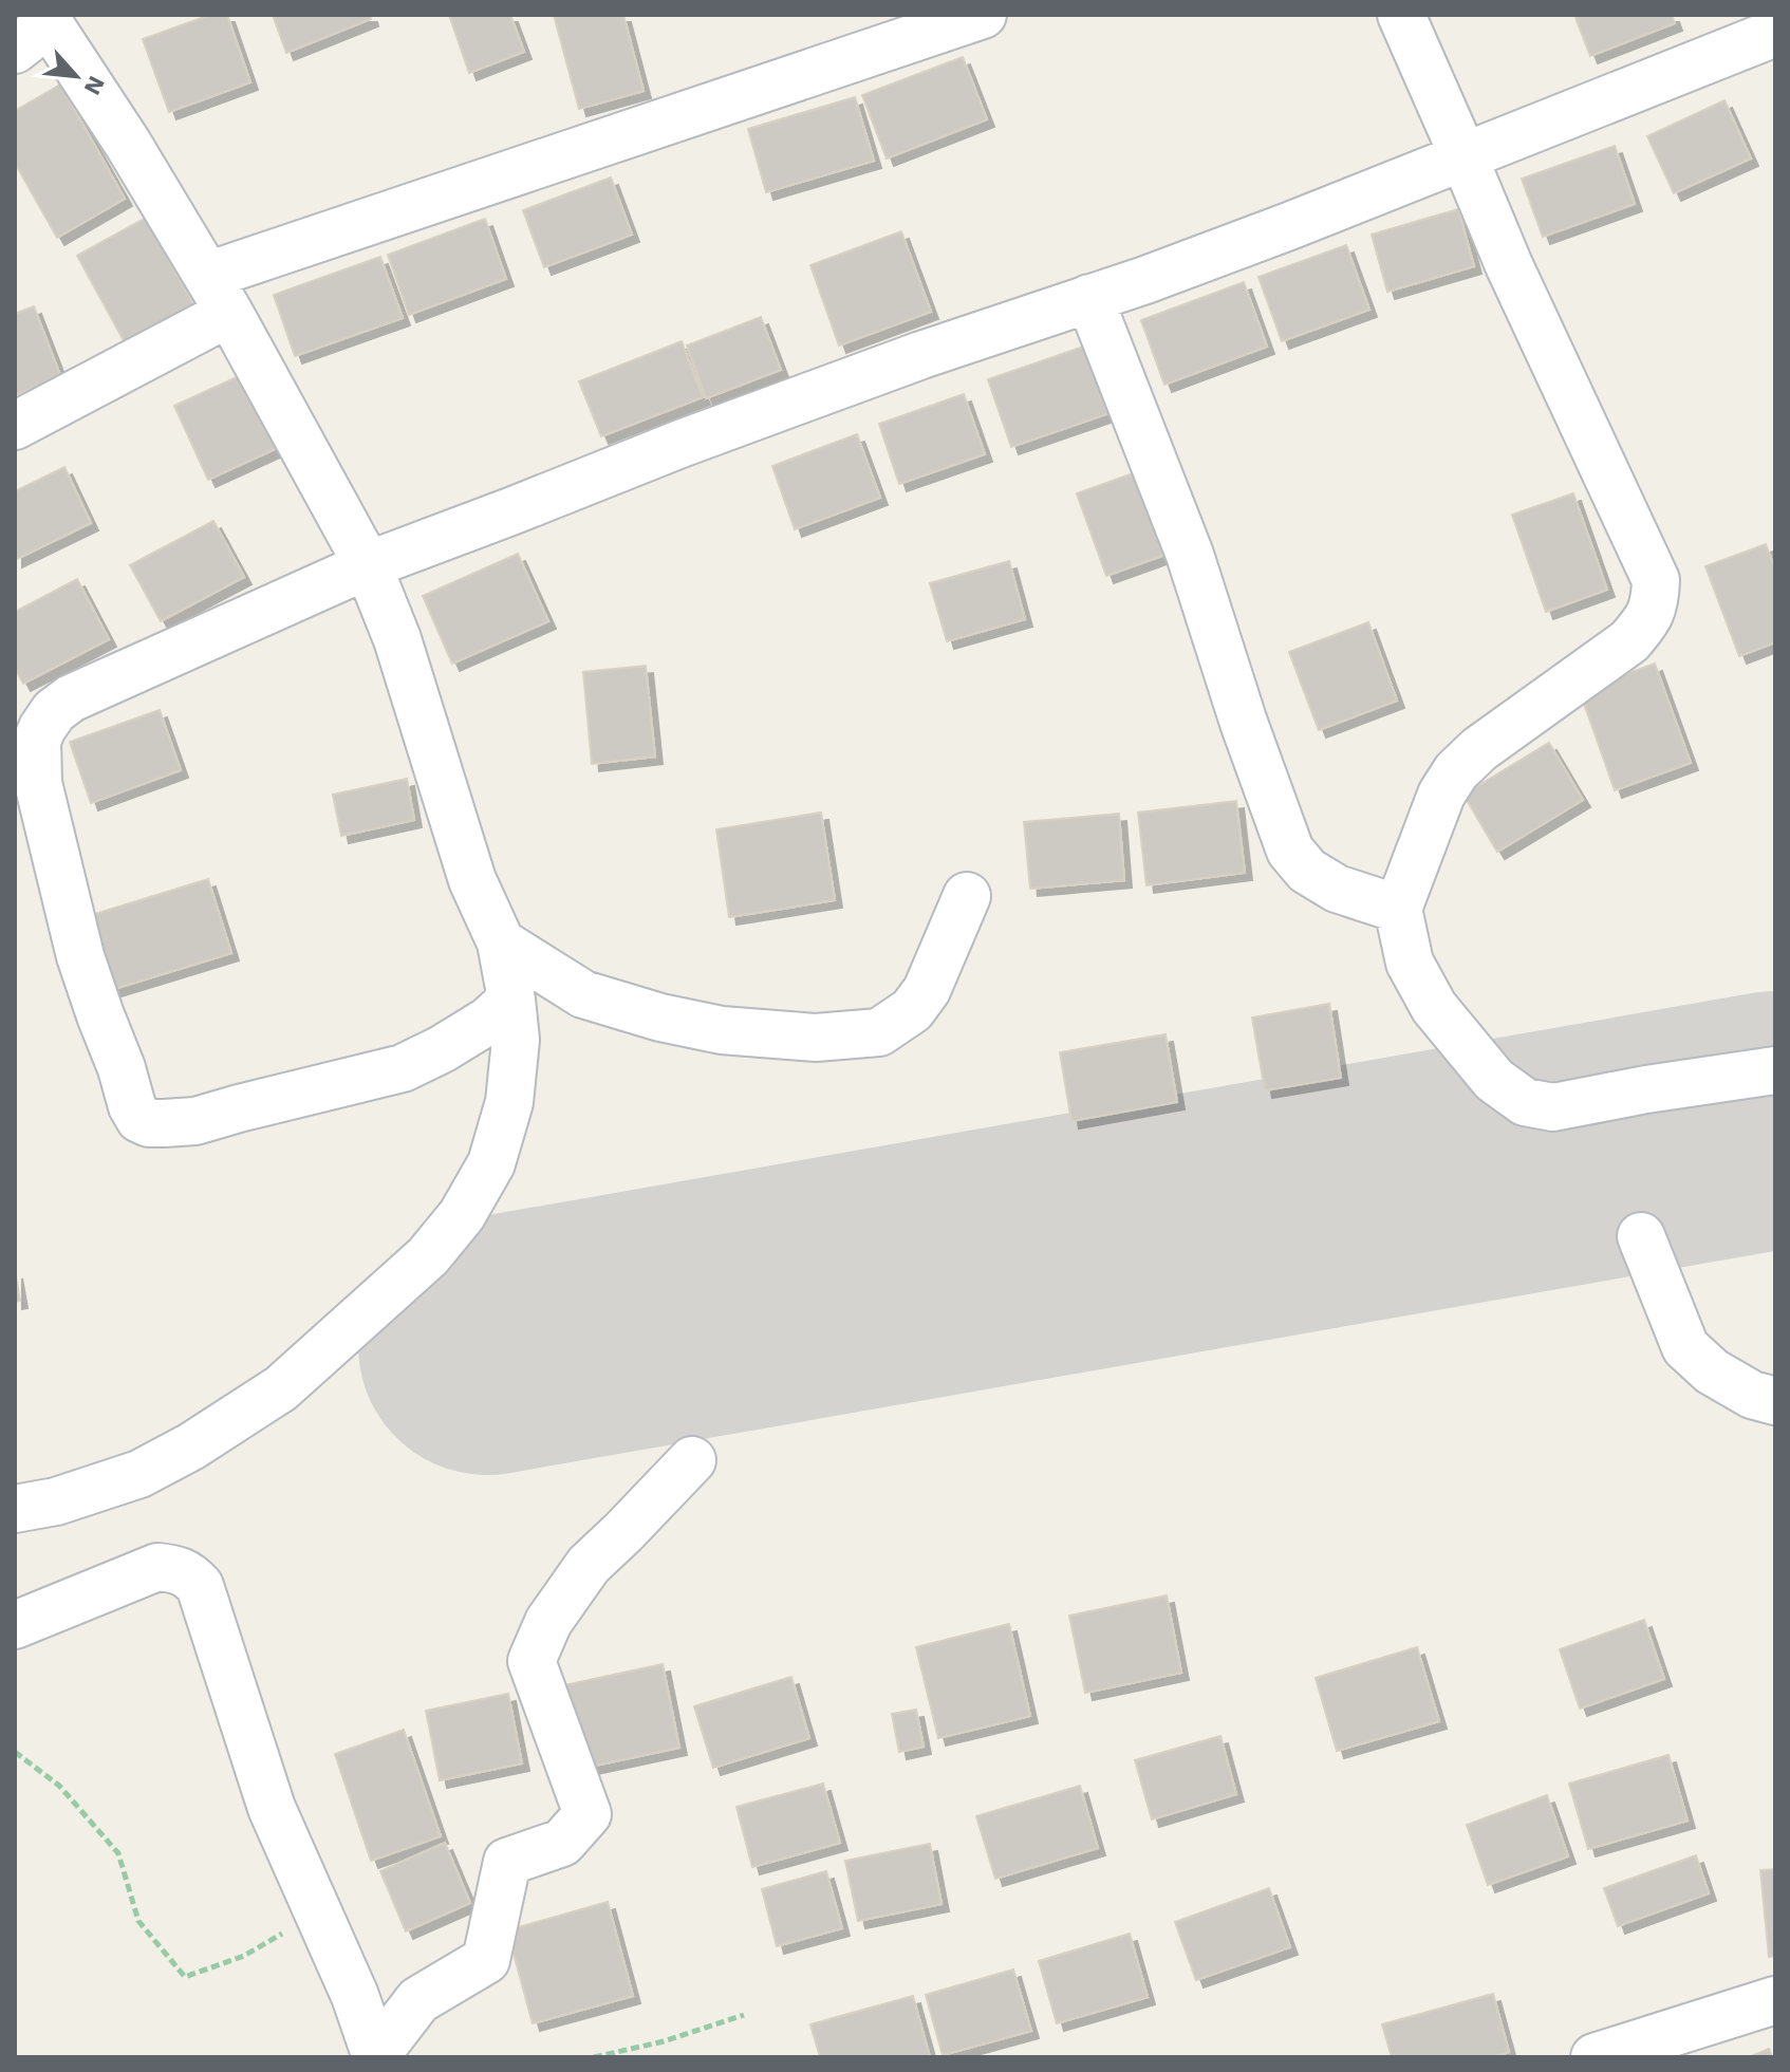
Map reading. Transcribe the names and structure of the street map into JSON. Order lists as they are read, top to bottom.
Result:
{
  "north": "bottom right"
}
